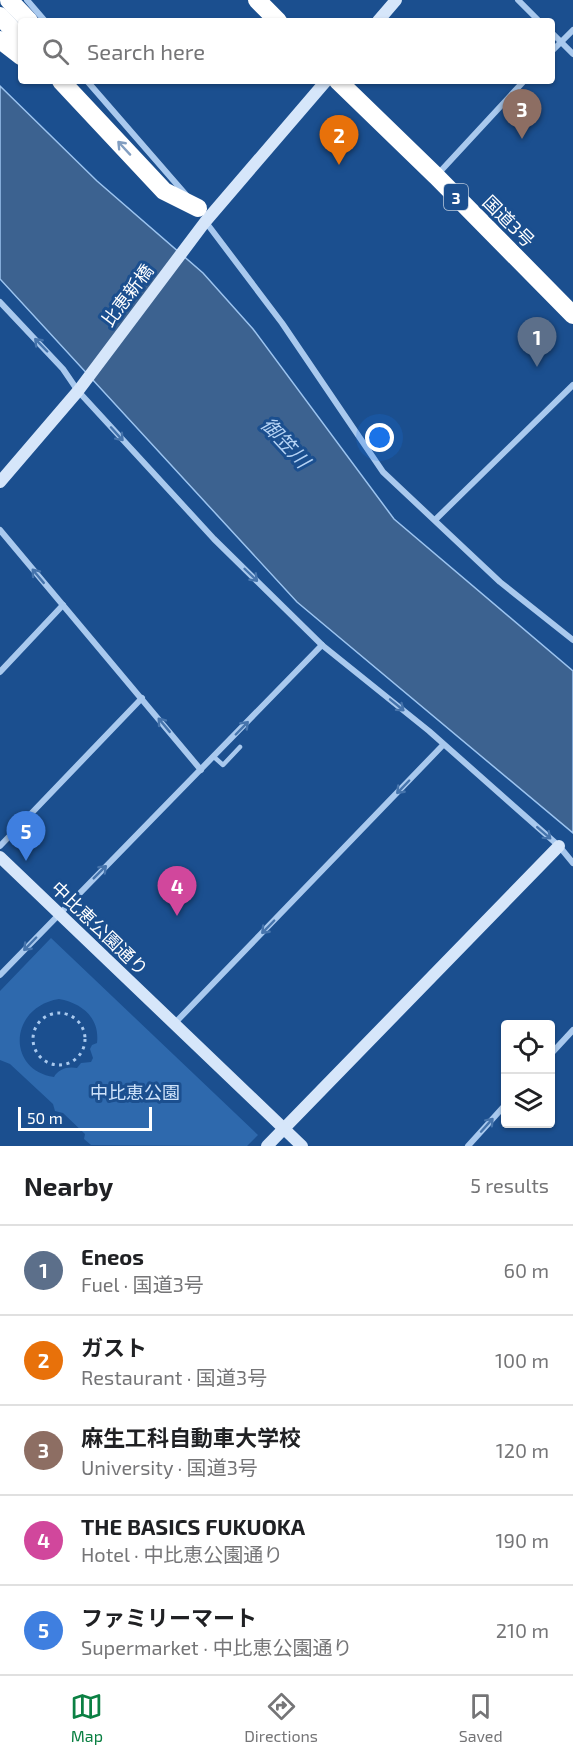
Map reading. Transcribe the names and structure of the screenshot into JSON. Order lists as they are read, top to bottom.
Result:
{
  "streets": {
    "highway": ["3", "国道3号"],
    "street": ["比恵新橋", "中比恵公園通り"]
  },
  "water": ["御笠川"],
  "parks": ["中比恵公園"],
  "scale_bar": "50 m",
  "page": {
    "search": "Search here",
    "pins": [
      "3",
      "2",
      "1",
      "5",
      "4"
    ],
    "scale": "50 m",
    "heading": ["Nearby", "5 results"],
    "list": [
      {
        "mark": "1",
        "name": "Eneos",
        "note": "Fuel · 国道3号",
        "value": "60 m"
      },
      {
        "mark": "2",
        "name": "ガスト",
        "note": "Restaurant · 国道3号",
        "value": "100 m"
      },
      {
        "mark": "3",
        "name": "麻生工科自動車大学校",
        "note": "University · 国道3号",
        "value": "120 m"
      },
      {
        "mark": "4",
        "name": "THE BASICS FUKUOKA",
        "note": "Hotel · 中比恵公園通り",
        "value": "190 m"
      },
      {
        "mark": "5",
        "name": "ファミリーマート",
        "note": "Supermarket · 中比恵公園通り",
        "value": "210 m"
      }
    ],
    "nav": ["Map", "Directions", "Saved"]
  }
}
